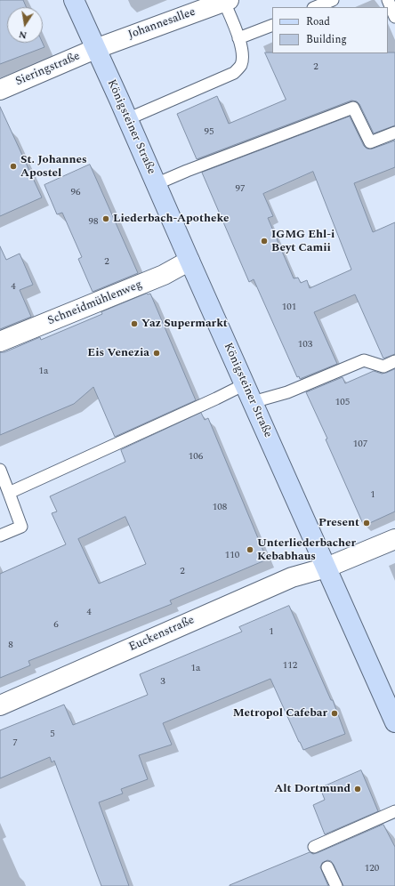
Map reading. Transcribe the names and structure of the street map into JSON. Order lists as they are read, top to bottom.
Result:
{
  "streets": {
    "main road": ["Königsteiner Straße"],
    "street": [
      "Johannesallee",
      "Sieringstraße",
      "Schneidmühlenweg",
      "Euckenstraße"
    ]
  },
  "crossings": [
    ["Johannesallee", "Sieringstraße"],
    ["Johannesallee", "Königsteiner Straße"],
    ["Sieringstraße", "Königsteiner Straße"],
    ["Königsteiner Straße", "Schneidmühlenweg"],
    ["Königsteiner Straße", "Euckenstraße"]
  ],
  "places": [
    "St. Johannes Apostel",
    "Liederbach-Apotheke",
    "IGMG Ehl-i Beyt Camii",
    "Yaz Supermarkt",
    "Eis Venezia",
    "Present",
    "Unterliederbacher Kebabhaus",
    "Metropol Cafebar",
    "Alt Dortmund"
  ],
  "house_numbers": [
    "2",
    "95",
    "97",
    "96",
    "98",
    "2",
    "4",
    "101",
    "103",
    "1a",
    "105",
    "107",
    "106",
    "1",
    "108",
    "110",
    "2",
    "4",
    "6",
    "1",
    "8",
    "112",
    "1a",
    "3",
    "5",
    "7",
    "120"
  ],
  "legend": ["Road", "Building"],
  "north": "bottom"
}
